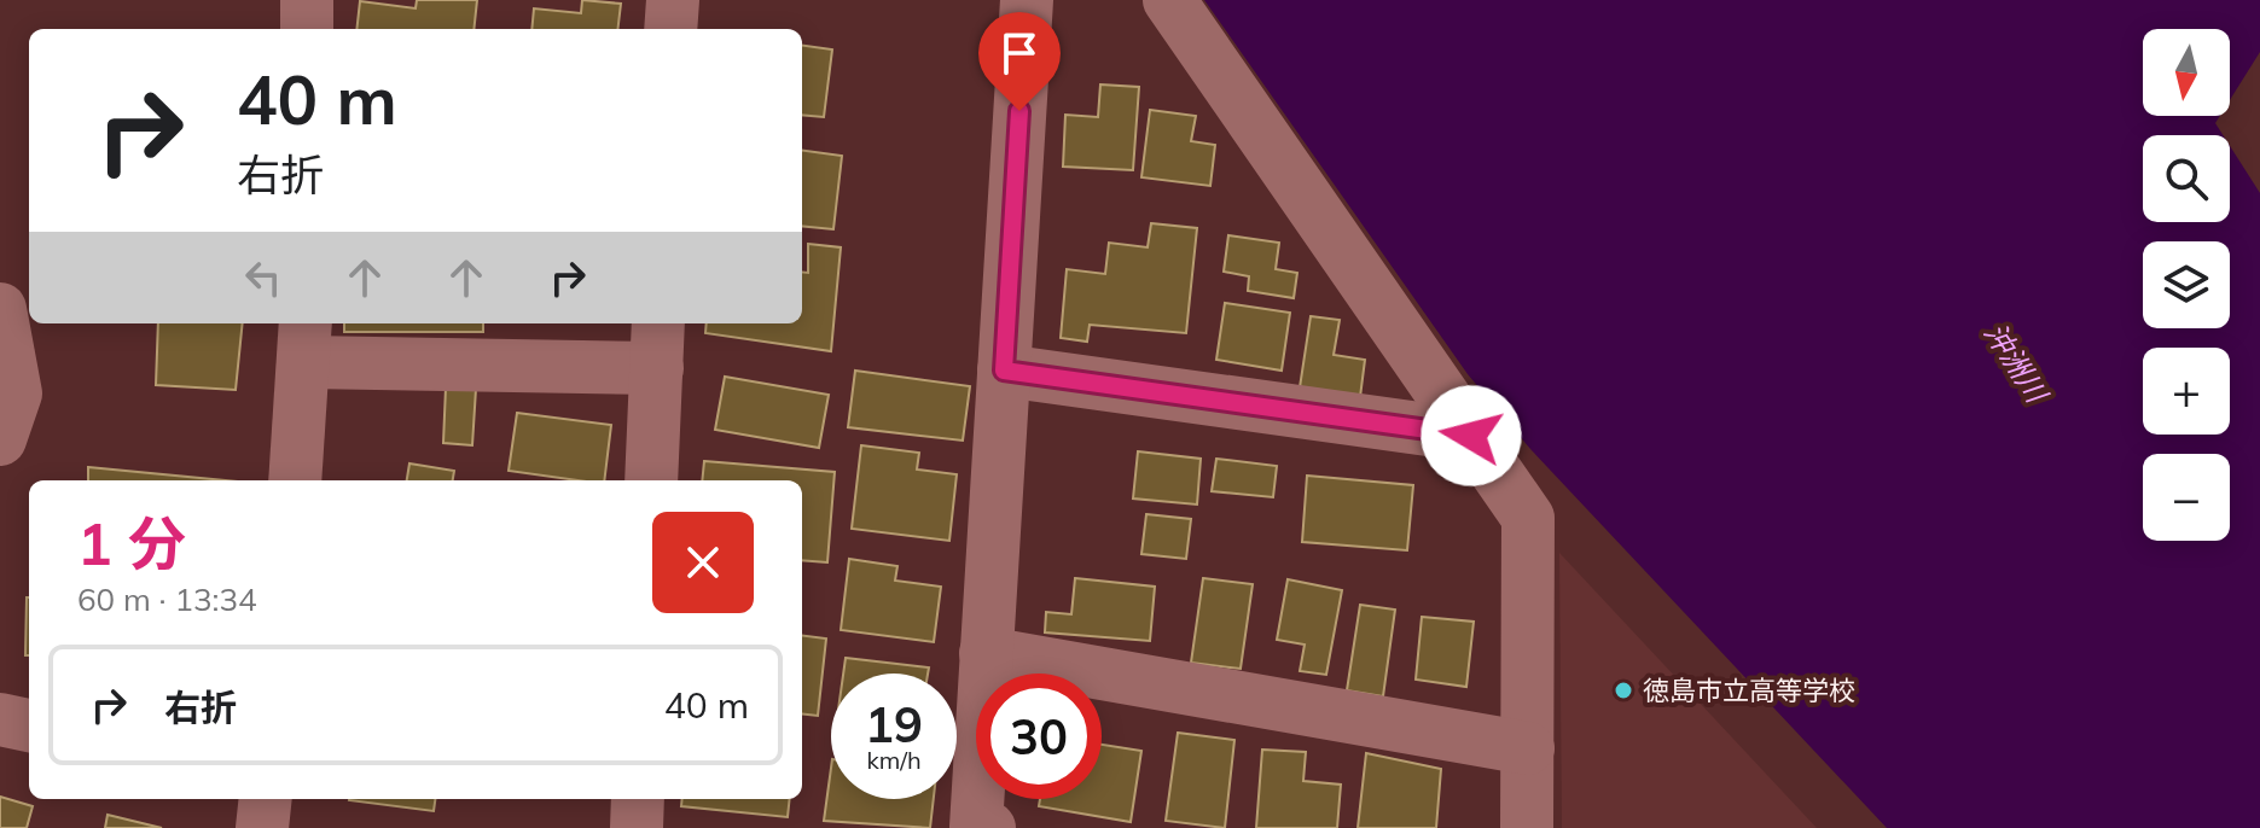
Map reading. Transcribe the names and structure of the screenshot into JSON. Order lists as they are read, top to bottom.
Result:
{
  "water": ["沖洲川"],
  "places": ["徳島市立高等学校"],
  "north": "bottom",
  "page": {
    "map_buttons": ["+", "−"],
    "turn": ["40 m", "右折"],
    "heading": ["1 分", "60 m · 13:34"],
    "list": [
      {
        "name": "右折",
        "value": "40 m"
      }
    ],
    "speed": "19 km/h",
    "limit": "30"
  }
}
